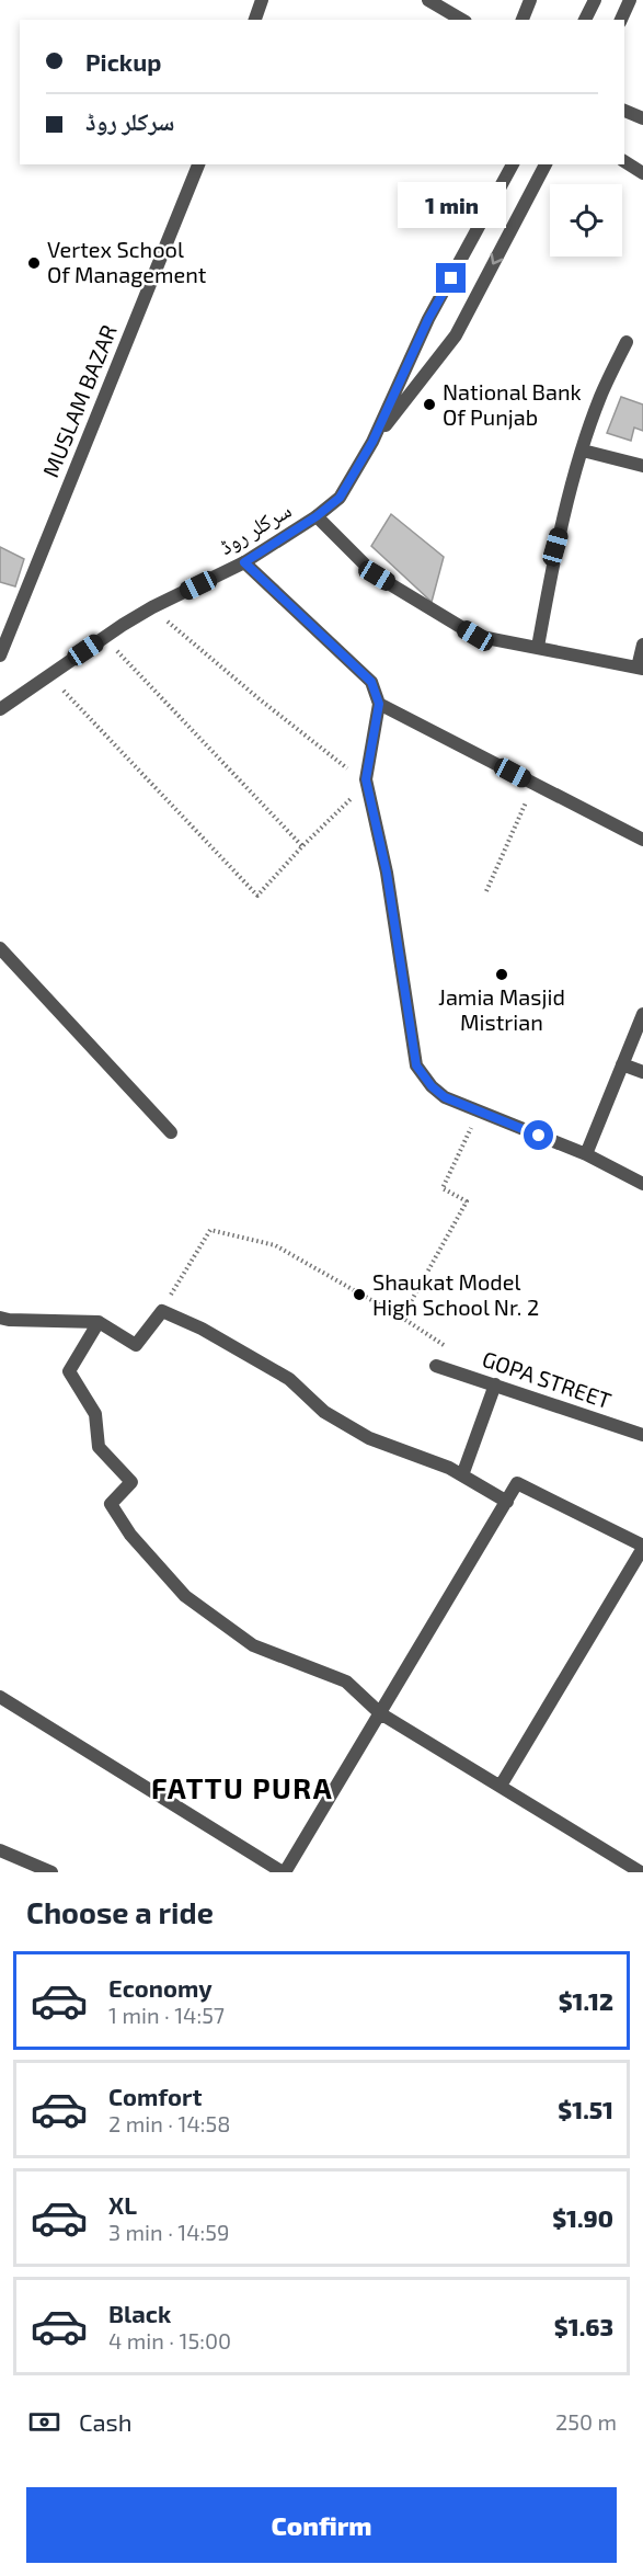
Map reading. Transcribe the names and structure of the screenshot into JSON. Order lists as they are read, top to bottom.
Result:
{
  "streets": {
    "street": ["MUSLAM BAZAR", "سرکلر روڈ", "GOPA STREET"]
  },
  "districts": ["FATTU PURA"],
  "places": [
    "Vertex School Of Management",
    "National Bank Of Punjab",
    "Jamia Masjid Mistrian",
    "Shaukat Model High School Nr. 2"
  ],
  "page": {
    "banner": ["Pickup", "سرکلر روڈ"],
    "bubble": "1 min",
    "heading": "Choose a ride",
    "list": [
      {
        "name": "Economy",
        "note": "1 min · 14:57",
        "value": "$1.12"
      },
      {
        "name": "Comfort",
        "note": "2 min · 14:58",
        "value": "$1.51"
      },
      {
        "name": "XL",
        "note": "3 min · 14:59",
        "value": "$1.90"
      },
      {
        "name": "Black",
        "note": "4 min · 15:00",
        "value": "$1.63"
      }
    ],
    "pay": ["Cash", "250 m"],
    "buttons": "Confirm"
  }
}
